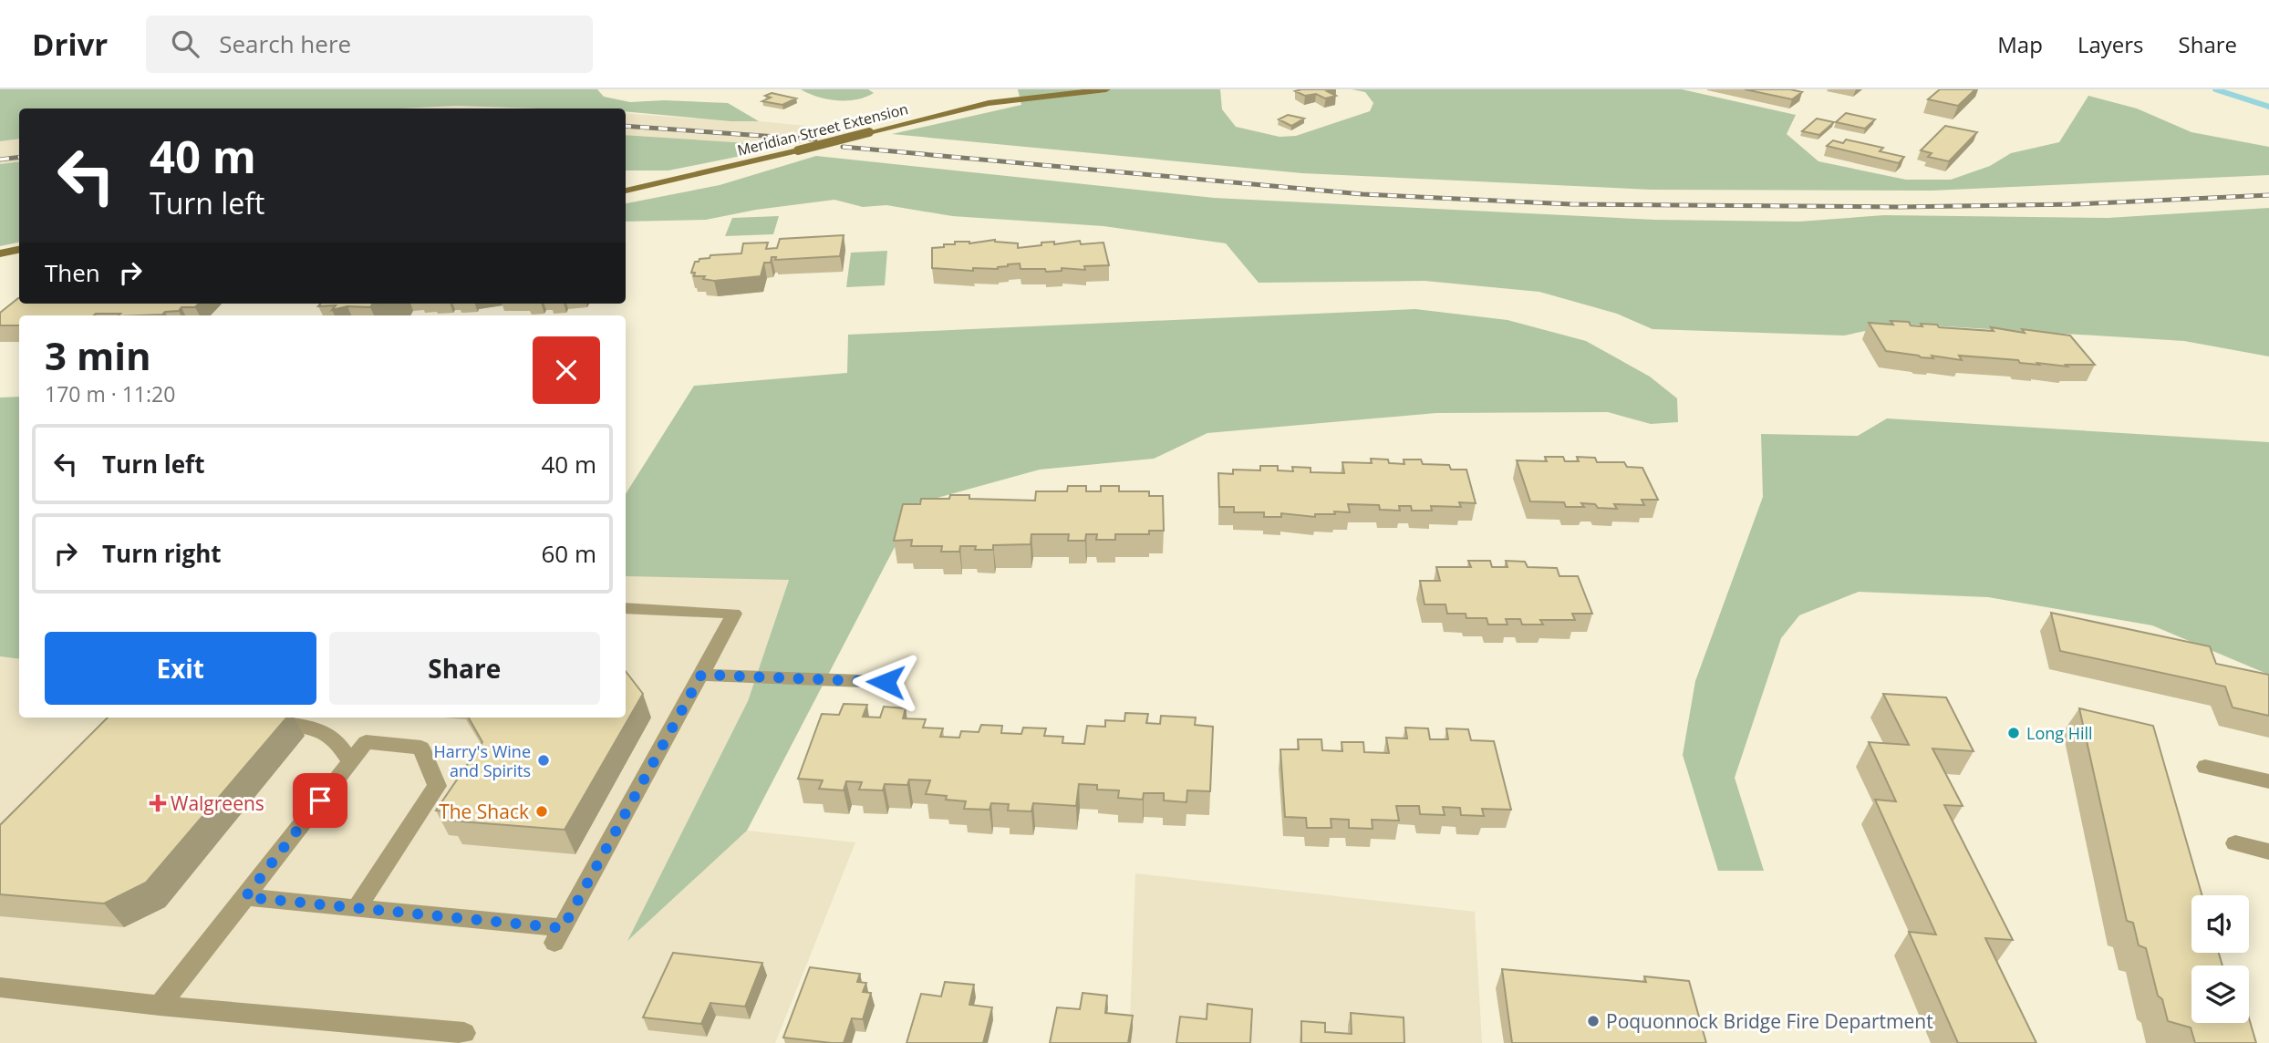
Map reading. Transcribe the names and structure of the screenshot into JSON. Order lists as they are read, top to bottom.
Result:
{
  "streets": {
    "street": ["Meridian Street Extension"]
  },
  "places": {
    "other": [
      "Long Hill",
      "Harry's Wine and Spirits",
      "The Shack",
      "Poquonnock Bridge Fire Department"
    ],
    "health": ["Walgreens"]
  },
  "page": {
    "header": "Drivr",
    "search": "Search here",
    "nav": ["Map", "Layers", "Share"],
    "turn": ["40 m", "Turn left"],
    "then": "Then",
    "heading": ["3 min", "170 m · 11:20"],
    "list": [
      {
        "name": "Turn left",
        "value": "40 m"
      },
      {
        "name": "Turn right",
        "value": "60 m"
      }
    ],
    "buttons": ["Exit", "Share"]
  }
}
